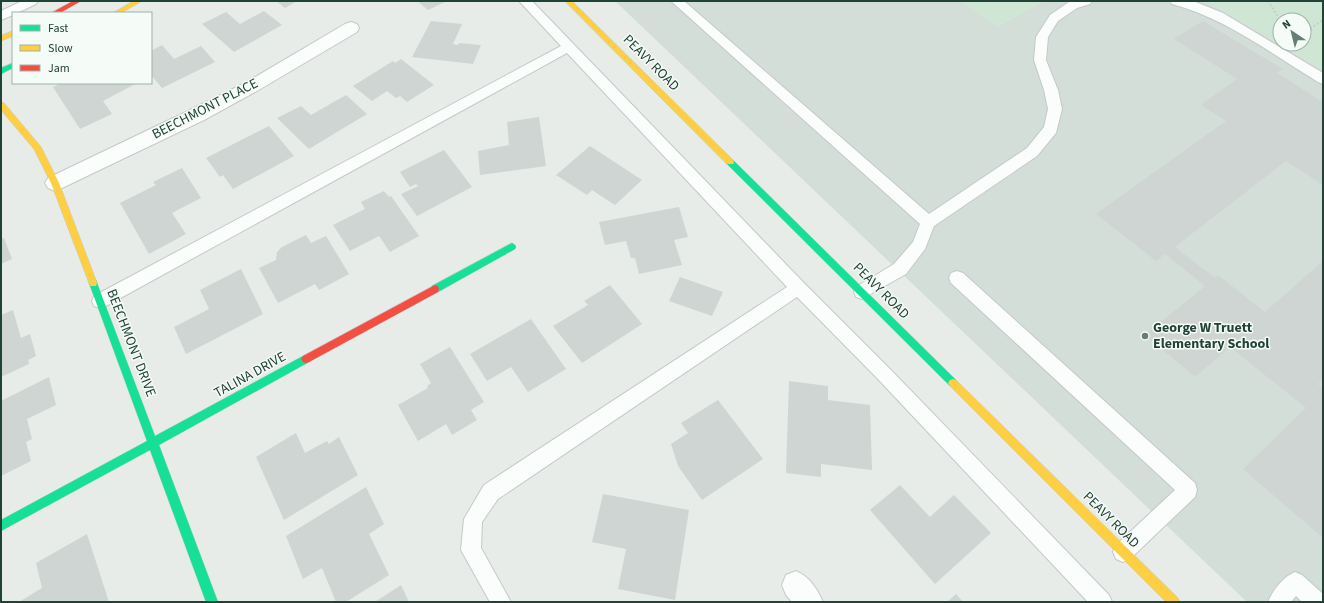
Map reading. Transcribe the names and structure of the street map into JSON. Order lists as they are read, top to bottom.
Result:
{
  "streets": {
    "street": [
      "PEAVY ROAD",
      "BEECHMONT PLACE",
      "BEECHMONT DRIVE",
      "TALINA DRIVE"
    ]
  },
  "crossings": [
    ["BEECHMONT PLACE", "BEECHMONT DRIVE"],
    ["BEECHMONT DRIVE", "TALINA DRIVE"]
  ],
  "places": ["George W Truett Elementary School"],
  "legend": ["Fast", "Slow", "Jam"],
  "north": "top left"
}
